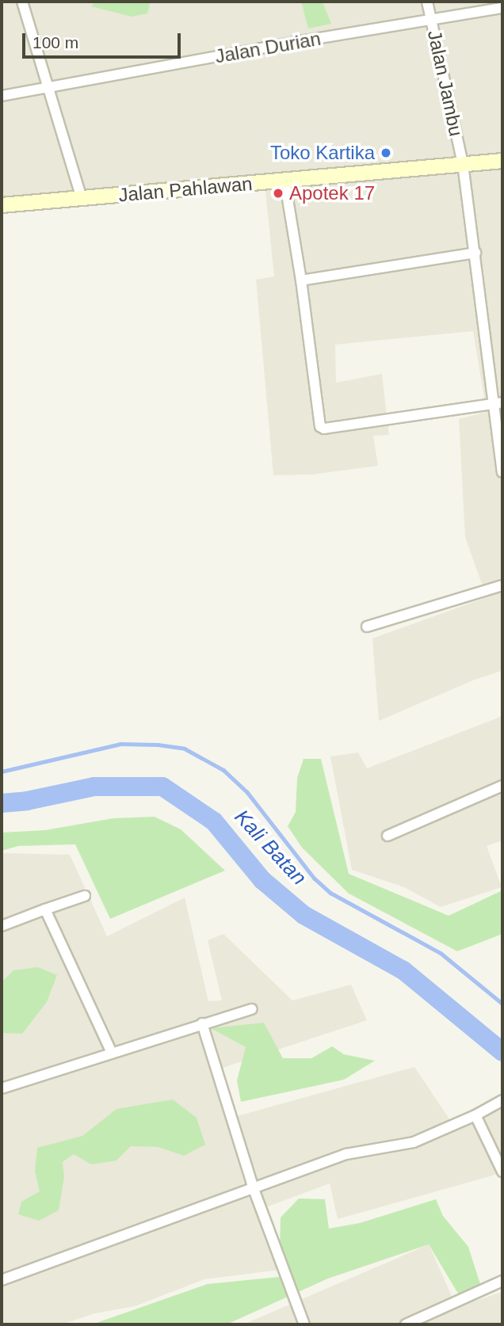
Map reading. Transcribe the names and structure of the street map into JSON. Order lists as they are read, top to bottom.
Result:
{
  "streets": {
    "main road": ["Jalan Pahlawan"],
    "street": ["Jalan Durian", "Jalan Jambu"]
  },
  "crossings": [
    ["Jalan Durian", "Jalan Jambu"],
    ["Jalan Jambu", "Jalan Pahlawan"]
  ],
  "water": ["Kali Batan"],
  "places": ["Toko Kartika", "Apotek 17"],
  "scale_bar": "100 m"
}
